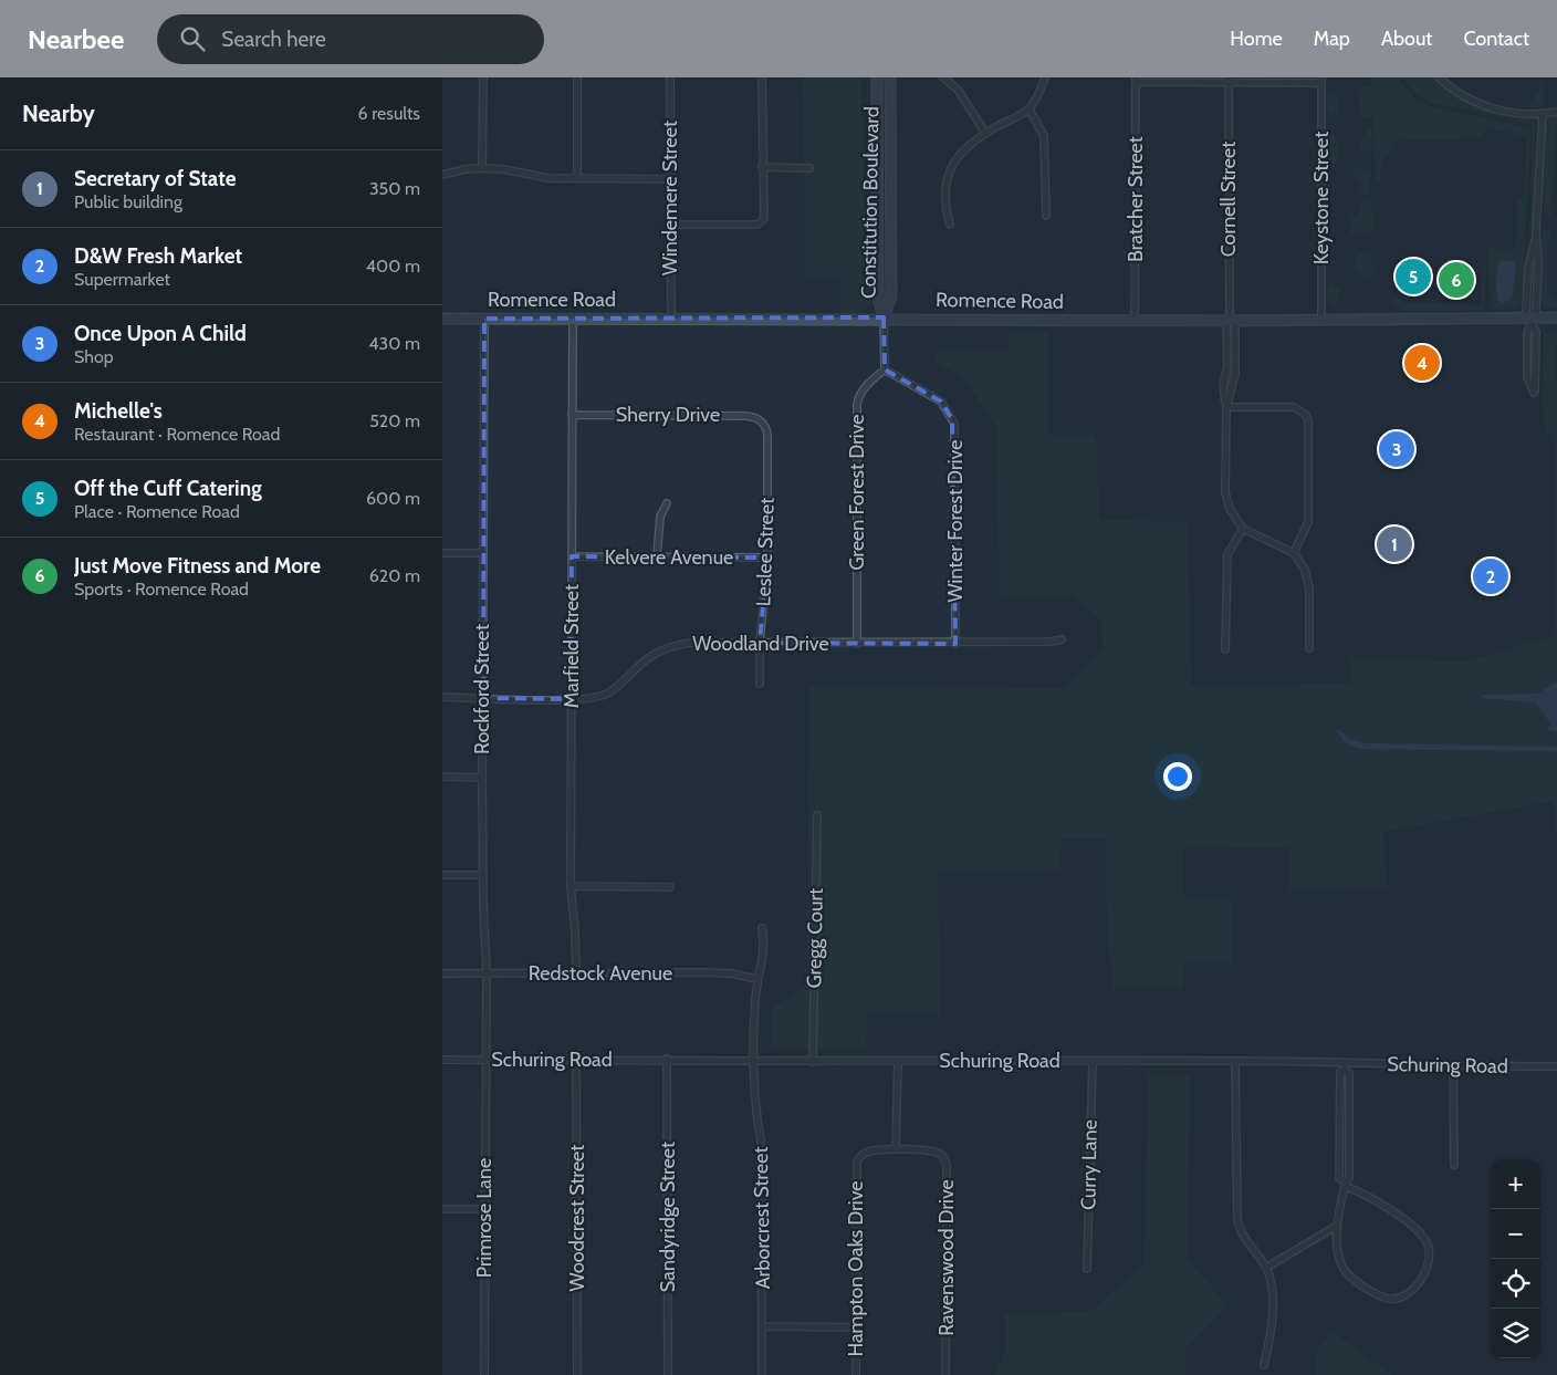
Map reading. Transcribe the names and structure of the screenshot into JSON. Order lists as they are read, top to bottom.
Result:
{
  "streets": {
    "street": [
      "Windemere Street",
      "Keystone Street",
      "Bratcher Street",
      "Cornell Street",
      "Constitution Boulevard",
      "Romence Road",
      "Sherry Drive",
      "Green Forest Drive",
      "Winter Forest Drive",
      "Leslee Street",
      "Kelvere Avenue",
      "Woodland Drive",
      "Marfield Street",
      "Rockford Street",
      "Gregg Court",
      "Redstock Avenue",
      "Schuring Road",
      "Curry Lane",
      "Sandyridge Street",
      "Primrose Lane",
      "Woodcrest Street",
      "Arborcrest Street",
      "Ravenswood Drive",
      "Hampton Oaks Drive"
    ]
  },
  "crossings": [
    ["Windemere Street", "Romence Road"],
    ["Keystone Street", "Romence Road"],
    ["Bratcher Street", "Romence Road"],
    ["Cornell Street", "Romence Road"],
    ["Constitution Boulevard", "Romence Road"],
    ["Romence Road", "Marfield Street"],
    ["Romence Road", "Rockford Street"],
    ["Sherry Drive", "Leslee Street"],
    ["Sherry Drive", "Marfield Street"],
    ["Green Forest Drive", "Winter Forest Drive"],
    ["Green Forest Drive", "Woodland Drive"],
    ["Winter Forest Drive", "Woodland Drive"],
    ["Leslee Street", "Kelvere Avenue"],
    ["Leslee Street", "Woodland Drive"],
    ["Kelvere Avenue", "Marfield Street"],
    ["Woodland Drive", "Marfield Street"],
    ["Woodland Drive", "Rockford Street"],
    ["Marfield Street", "Redstock Avenue"],
    ["Rockford Street", "Redstock Avenue"],
    ["Rockford Street", "Schuring Road"],
    ["Rockford Street", "Primrose Lane"],
    ["Gregg Court", "Schuring Road"],
    ["Redstock Avenue", "Arborcrest Street"],
    ["Schuring Road", "Curry Lane"],
    ["Schuring Road", "Sandyridge Street"],
    ["Schuring Road", "Primrose Lane"],
    ["Schuring Road", "Woodcrest Street"],
    ["Schuring Road", "Arborcrest Street"],
    ["Ravenswood Drive", "Hampton Oaks Drive"]
  ],
  "page": {
    "header": "Nearbee",
    "search": "Search here",
    "nav": [
      "Home",
      "Map",
      "About",
      "Contact"
    ],
    "heading": ["Nearby", "6 results"],
    "list": [
      {
        "mark": "1",
        "name": "Secretary of State",
        "note": "Public building",
        "value": "350 m"
      },
      {
        "mark": "2",
        "name": "D&W Fresh Market",
        "note": "Supermarket",
        "value": "400 m"
      },
      {
        "mark": "3",
        "name": "Once Upon A Child",
        "note": "Shop",
        "value": "430 m"
      },
      {
        "mark": "4",
        "name": "Michelle's",
        "note": "Restaurant · Romence Road",
        "value": "520 m"
      },
      {
        "mark": "5",
        "name": "Off the Cuff Catering",
        "note": "Place · Romence Road",
        "value": "600 m"
      },
      {
        "mark": "6",
        "name": "Just Move Fitness and More",
        "note": "Sports · Romence Road",
        "value": "620 m"
      }
    ],
    "pins": [
      "5",
      "6",
      "4",
      "3",
      "1",
      "2"
    ],
    "map_buttons": ["+", "−"]
  }
}
